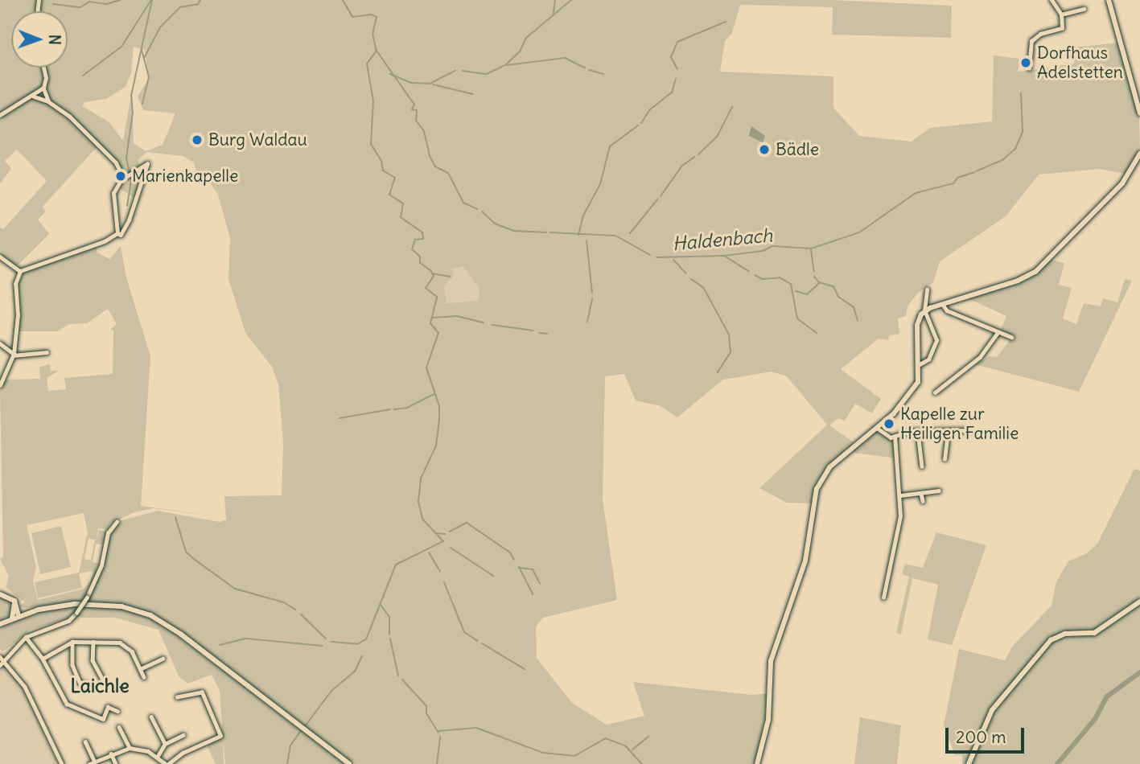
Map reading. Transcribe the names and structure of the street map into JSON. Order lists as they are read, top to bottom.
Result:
{
  "districts": ["Laichle"],
  "water": ["Haldenbach"],
  "places": [
    "Dorfhaus Adelstetten",
    "Burg Waldau",
    "Bädle",
    "Marienkapelle",
    "Kapelle zur Heiligen Familie"
  ],
  "scale_bar": "200 m",
  "north": "right"
}
